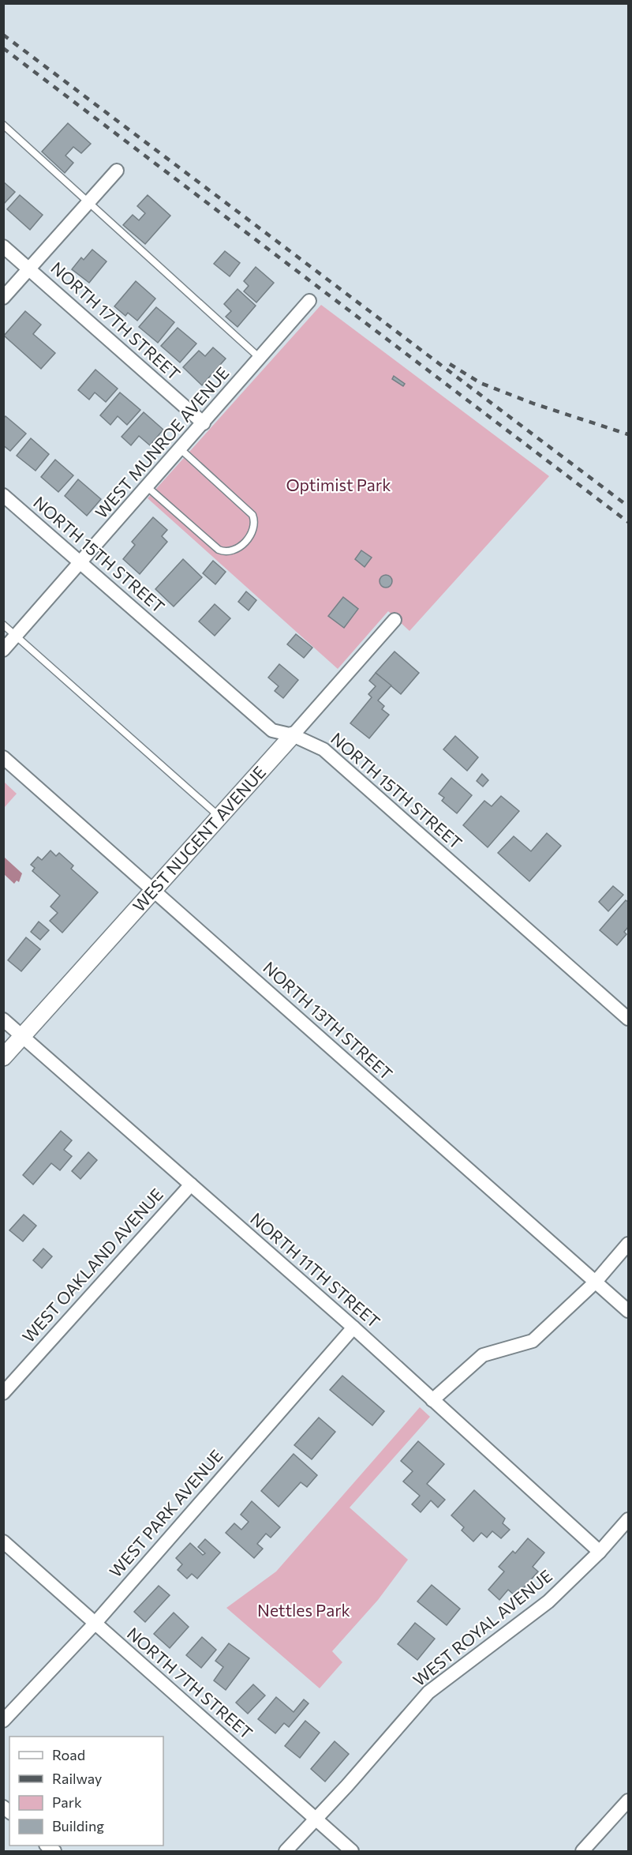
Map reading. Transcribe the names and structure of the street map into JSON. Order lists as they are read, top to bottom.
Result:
{
  "streets": {
    "street": [
      "NORTH 17TH STREET",
      "WEST MUNROE AVENUE",
      "NORTH 15TH STREET",
      "WEST NUGENT AVENUE",
      "NORTH 13TH STREET",
      "WEST OAKLAND AVENUE",
      "NORTH 11TH STREET",
      "WEST PARK AVENUE",
      "WEST ROYAL AVENUE",
      "NORTH 7TH STREET"
    ]
  },
  "crossings": [
    ["NORTH 17TH STREET", "WEST MUNROE AVENUE"],
    ["WEST MUNROE AVENUE", "NORTH 15TH STREET"],
    ["NORTH 15TH STREET", "WEST NUGENT AVENUE"],
    ["WEST NUGENT AVENUE", "NORTH 13TH STREET"],
    ["WEST NUGENT AVENUE", "NORTH 11TH STREET"],
    ["WEST OAKLAND AVENUE", "NORTH 11TH STREET"],
    ["NORTH 11TH STREET", "WEST PARK AVENUE"],
    ["NORTH 11TH STREET", "WEST ROYAL AVENUE"],
    ["WEST PARK AVENUE", "NORTH 7TH STREET"],
    ["WEST ROYAL AVENUE", "NORTH 7TH STREET"]
  ],
  "parks": ["Optimist Park", "Nettles Park"],
  "legend": [
    "Road",
    "Railway",
    "Park",
    "Building"
  ]
}
